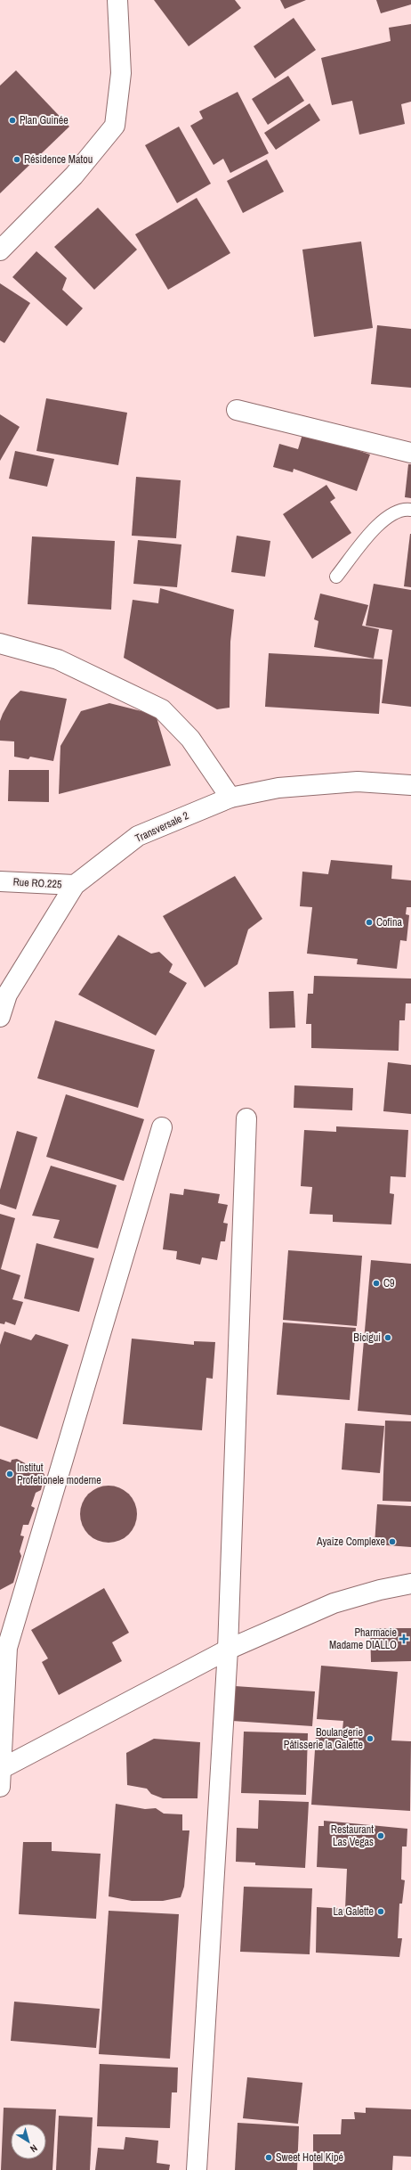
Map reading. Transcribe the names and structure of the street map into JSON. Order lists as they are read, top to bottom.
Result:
{
  "streets": {
    "street": ["Transversale 2", "Rue RO.225"]
  },
  "crossings": [
    ["Transversale 2", "Rue RO.225"]
  ],
  "places": {
    "other": [
      "Plan Guinée",
      "Résidence Matou",
      "Cofina",
      "C9",
      "Bicigui",
      "Institut Profetionele moderne",
      "Ayaize Complexe",
      "Boulangerie Pâtisserie la Galette",
      "Restaurant Las Vegas",
      "La Galette",
      "Sweet Hotel Kipé"
    ],
    "health": ["Pharmacie Madame DIALLO"]
  },
  "north": "bottom right"
}
